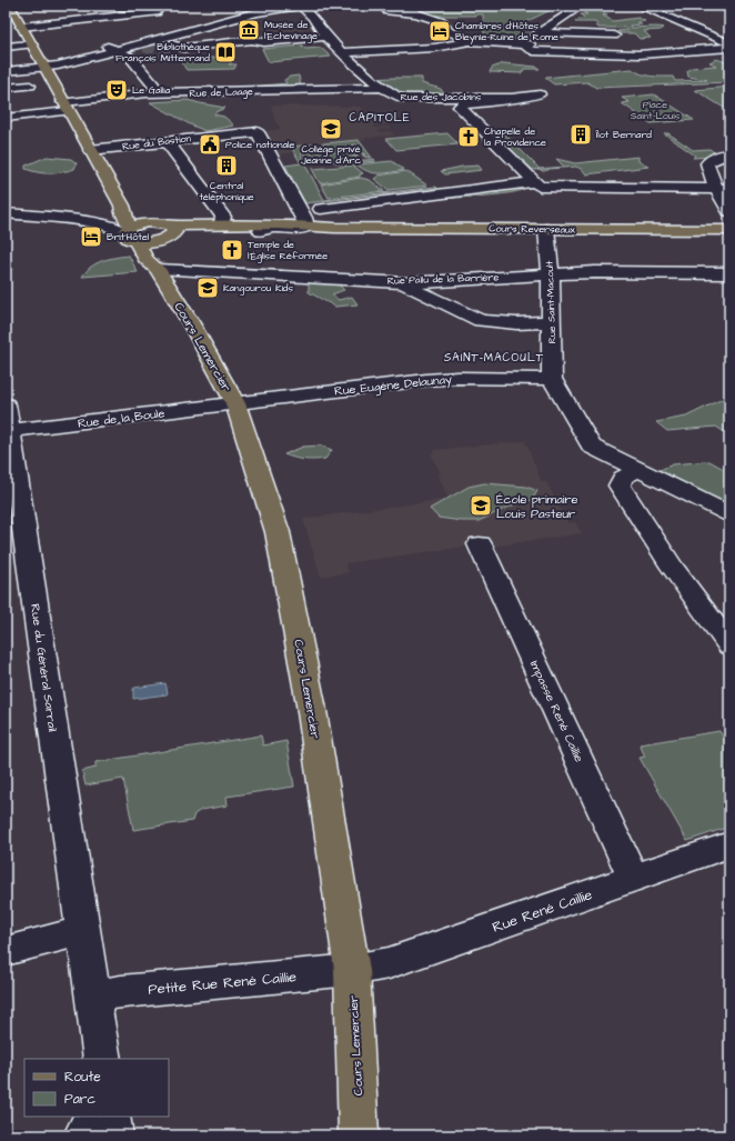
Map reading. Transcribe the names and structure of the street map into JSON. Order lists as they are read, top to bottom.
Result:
{
  "streets": {
    "main road": ["Cours Reverseaux", "Cours Lemercier"],
    "street": [
      "Rue de Laage",
      "Rue des Jacobins",
      "Rue du Bastion",
      "Rue Pallu de la Barrière",
      "Rue Saint-Macoult",
      "Rue Eugène Delaunay",
      "Rue de la Boule",
      "Rue du Général Sarrail",
      "Impasse René Caillie",
      "Rue René Caillie",
      "Petite Rue René Caillie"
    ]
  },
  "crossings": [
    ["Rue de Laage", "Rue des Jacobins"],
    ["Rue de Laage", "Cours Lemercier"],
    ["Rue du Bastion", "Cours Lemercier"],
    ["Cours Reverseaux", "Rue Saint-Macoult"],
    ["Rue Pallu de la Barrière", "Rue Saint-Macoult"],
    ["Rue Pallu de la Barrière", "Cours Lemercier"],
    ["Rue Saint-Macoult", "Rue Eugène Delaunay"],
    ["Cours Lemercier", "Rue Eugène Delaunay"],
    ["Cours Lemercier", "Rue de la Boule"],
    ["Cours Lemercier", "Rue René Caillie"],
    ["Cours Lemercier", "Petite Rue René Caillie"],
    ["Rue Eugène Delaunay", "Rue de la Boule"],
    ["Rue de la Boule", "Rue du Général Sarrail"],
    ["Rue du Général Sarrail", "Petite Rue René Caillie"],
    ["Impasse René Caillie", "Rue René Caillie"],
    ["Rue René Caillie", "Petite Rue René Caillie"]
  ],
  "districts": ["CAPITOLE", "SAINT-MACOULT"],
  "parks": ["Place Saint-Louis"],
  "places": {
    "museum": ["Musée de l'Echevinage"],
    "hotel": ["Chambres d'Hôtes Bleynie-Ruine de Rome", "Brit'Hôtel"],
    "library": ["Bibliothèque François Mitterrand"],
    "theatre": ["Le Gallia"],
    "school or university": ["Collège privé Jeanne d'Arc", "Kangourou Kids", "École primaire Louis Pasteur"],
    "building": ["Îlot Bernard", "Central téléphonique"],
    "church": ["Chapelle de la Providence", "Temple de l'Église Réformée"],
    "public building": ["Police nationale"]
  },
  "legend": ["Route", "Parc"]
}
